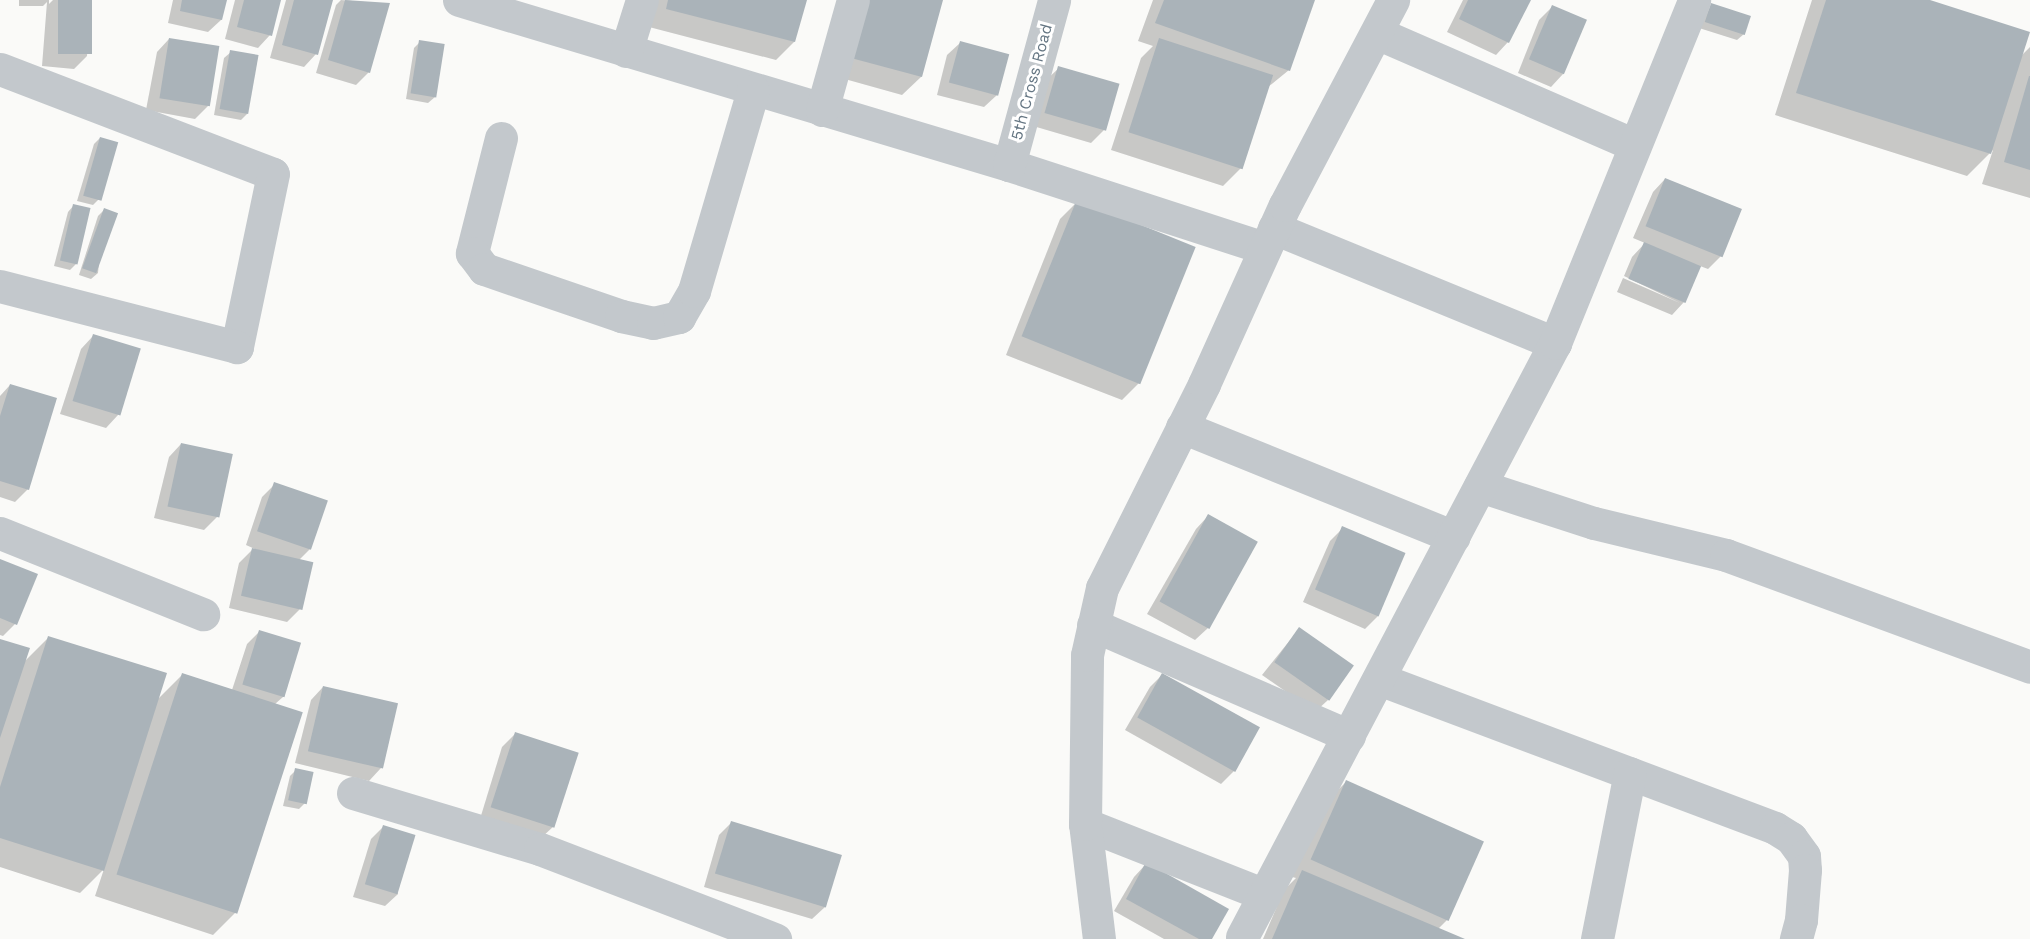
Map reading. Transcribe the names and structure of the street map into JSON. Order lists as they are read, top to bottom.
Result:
{
  "streets": {
    "street": ["5th Cross Road"]
  }
}
